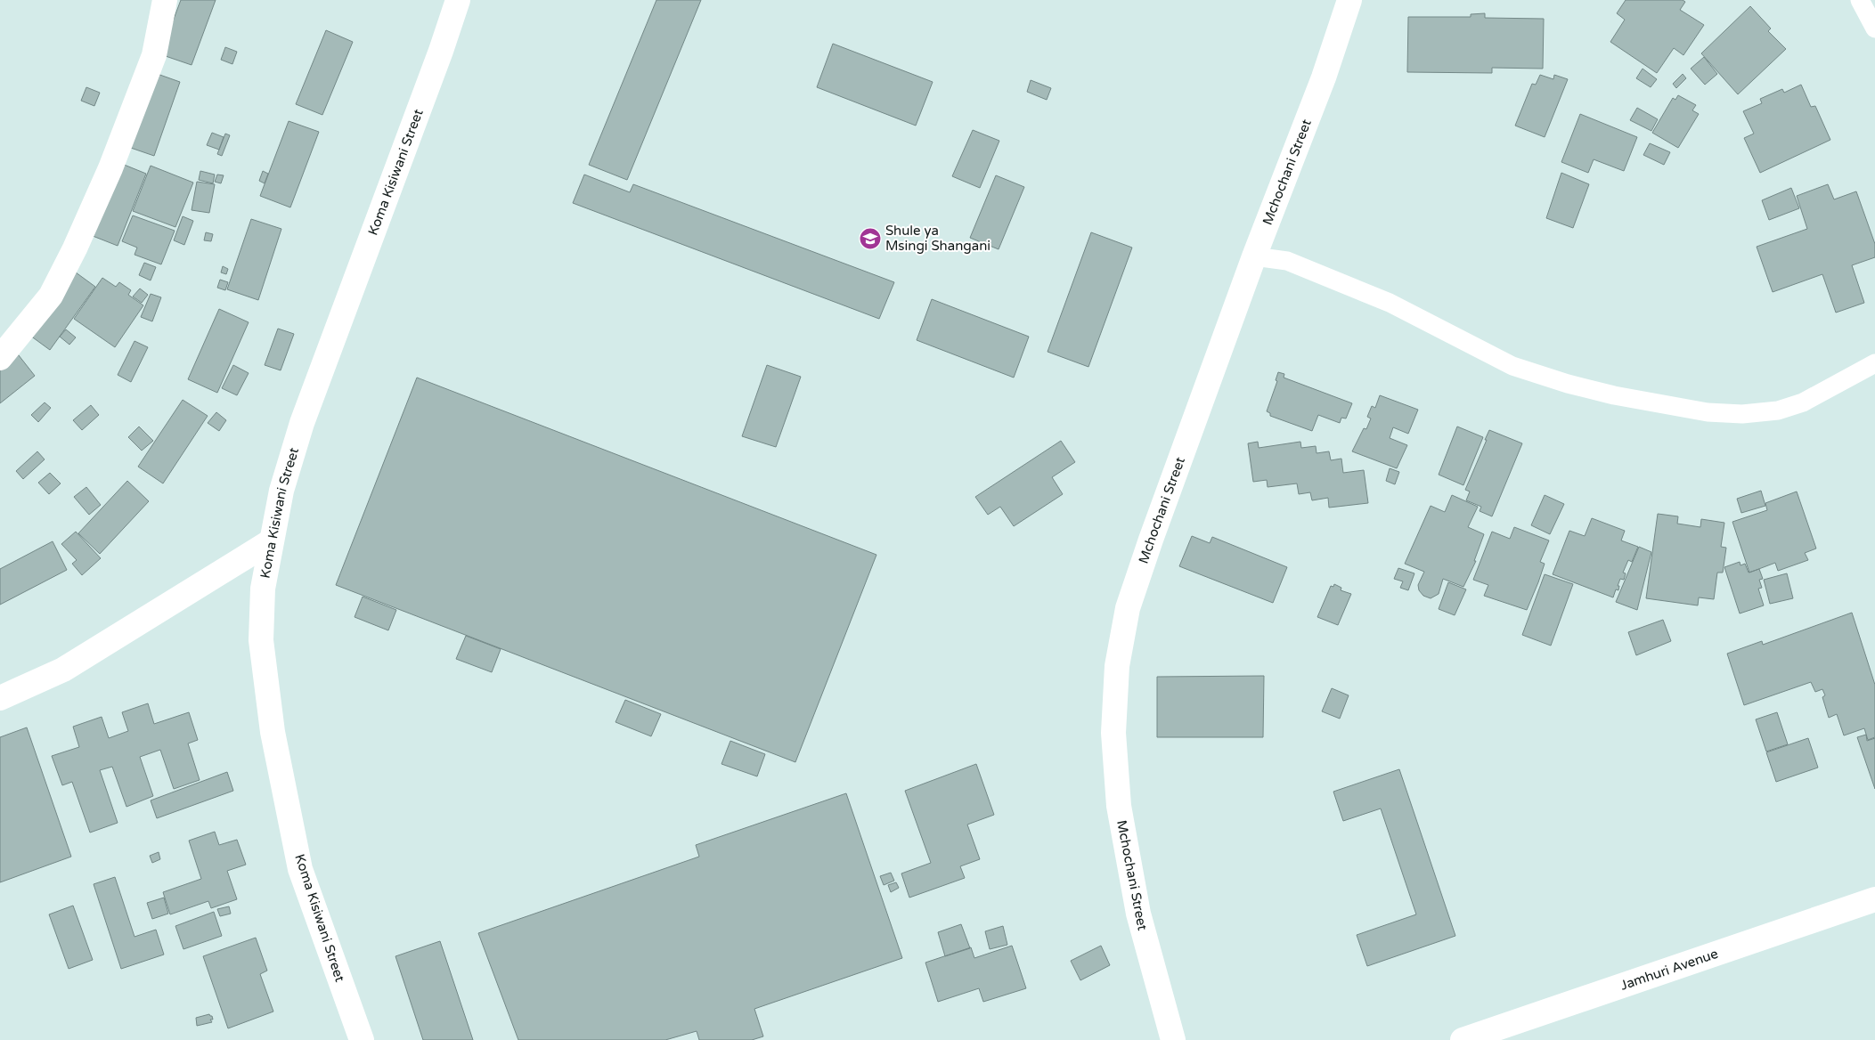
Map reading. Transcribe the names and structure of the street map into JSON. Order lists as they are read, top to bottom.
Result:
{
  "streets": {
    "street": ["Koma Kisiwani Street", "Mchochani Street", "Jamhuri Avenue"]
  },
  "places": {
    "school or university": ["Shule ya Msingi Shangani"]
  }
}
